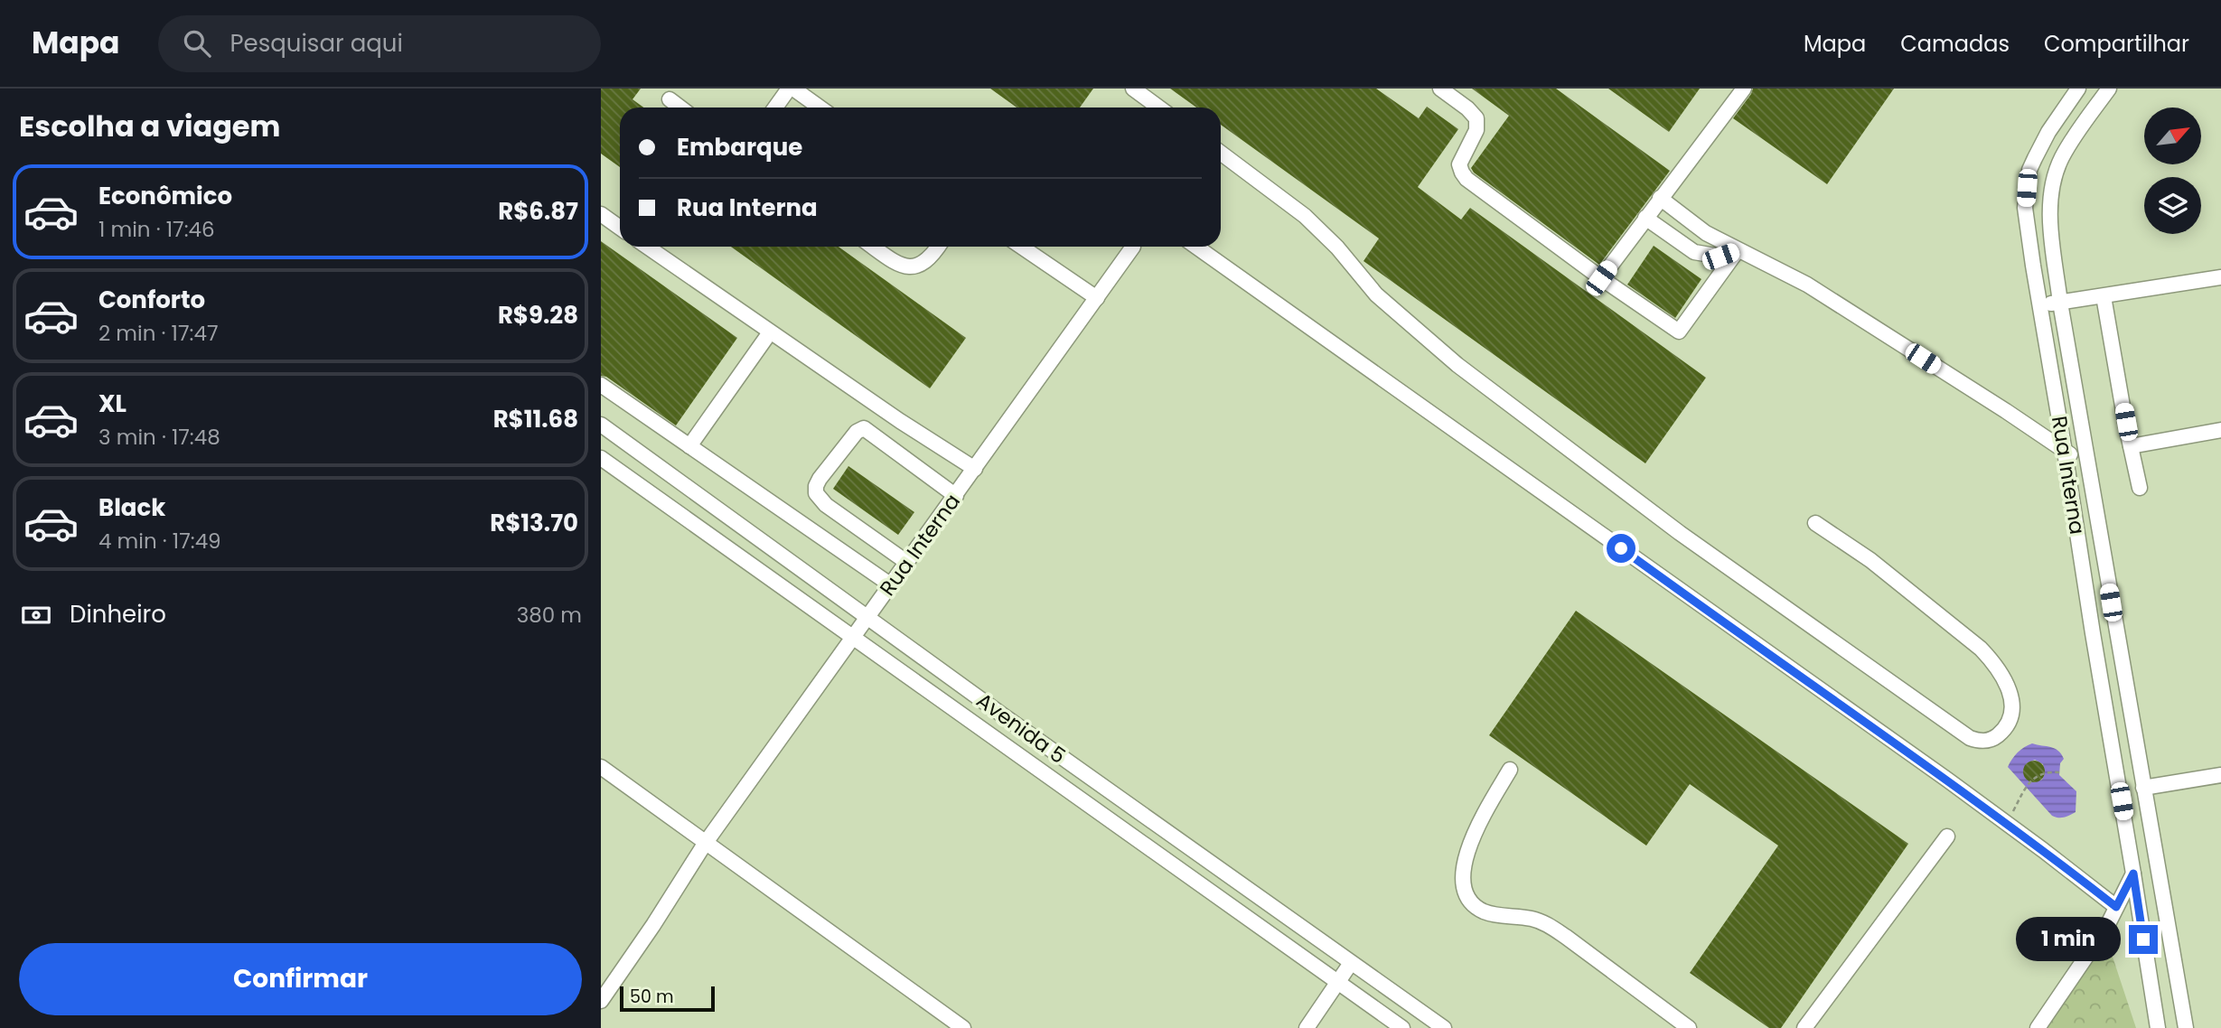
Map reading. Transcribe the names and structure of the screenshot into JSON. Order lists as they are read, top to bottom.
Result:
{
  "streets": {
    "lane": ["Rua Interna", "Avenida 5"]
  },
  "crossings": [
    ["Rua Interna", "Avenida 5"]
  ],
  "scale_bar": "50 m",
  "north": "top right",
  "page": {
    "header": "Mapa",
    "search": "Pesquisar aqui",
    "nav": ["Mapa", "Camadas", "Compartilhar"],
    "heading": "Escolha a viagem",
    "banner": ["Embarque", "Rua Interna"],
    "list": [
      {
        "name": "Econômico",
        "note": "1 min · 17:46",
        "value": "R$6.87"
      },
      {
        "name": "Conforto",
        "note": "2 min · 17:47",
        "value": "R$9.28"
      },
      {
        "name": "XL",
        "note": "3 min · 17:48",
        "value": "R$11.68"
      },
      {
        "name": "Black",
        "note": "4 min · 17:49",
        "value": "R$13.70"
      }
    ],
    "pay": ["Dinheiro", "380 m"],
    "bubble": "1 min",
    "buttons": "Confirmar",
    "scale": "50 m"
  }
}
